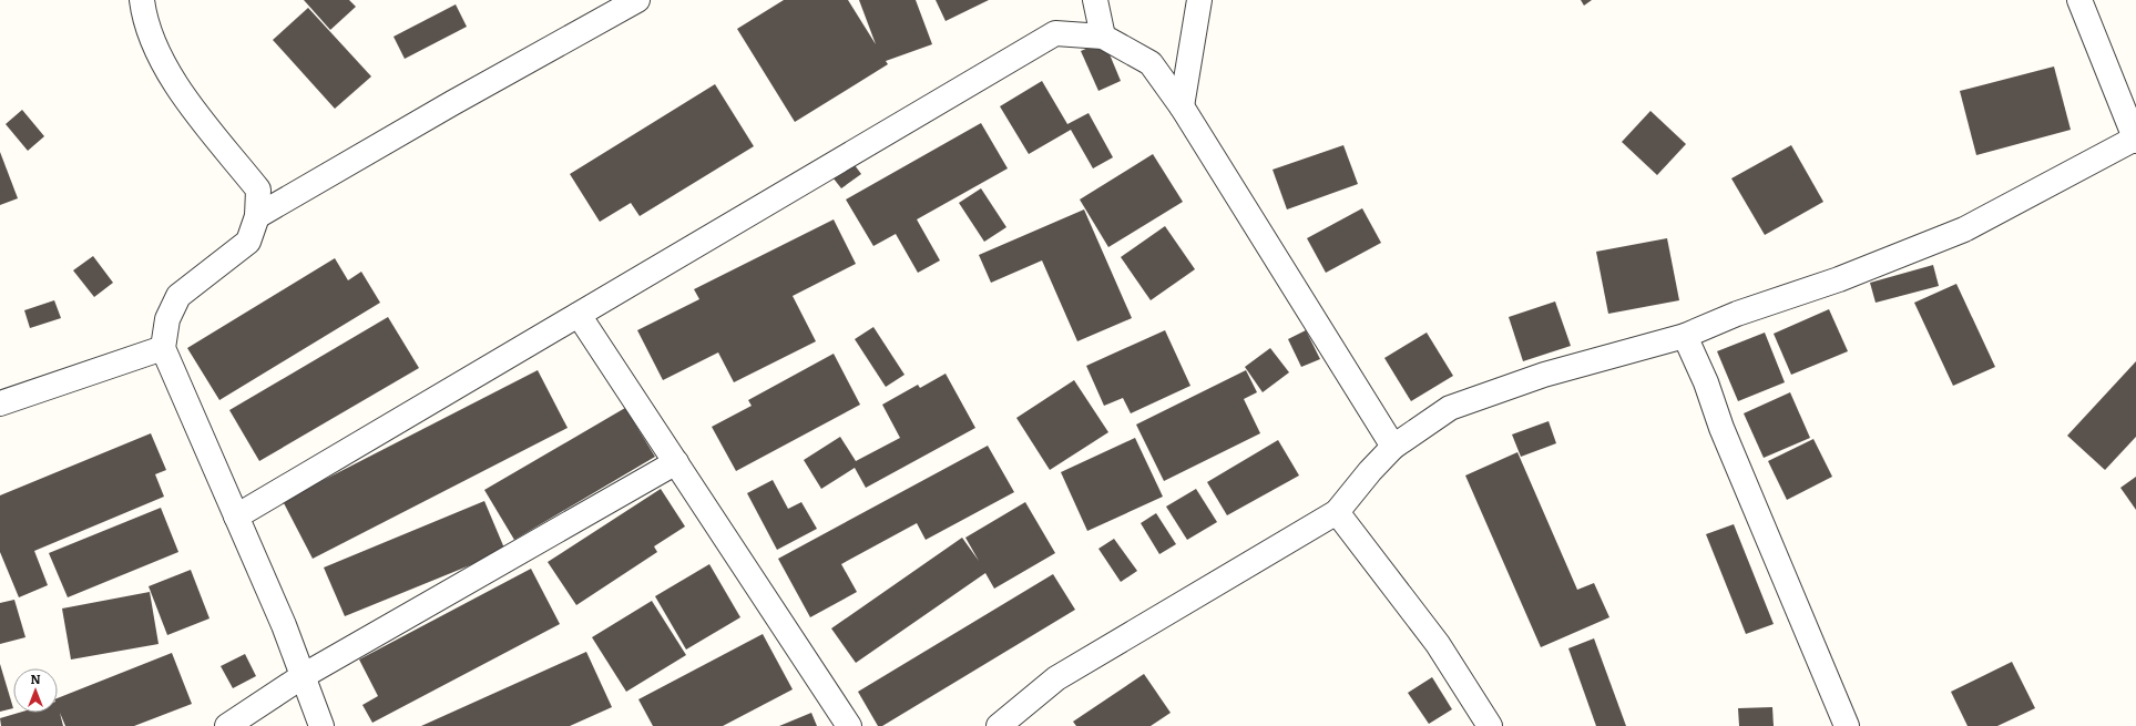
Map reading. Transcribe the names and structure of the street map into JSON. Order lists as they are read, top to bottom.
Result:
{
  "north": "top"
}
